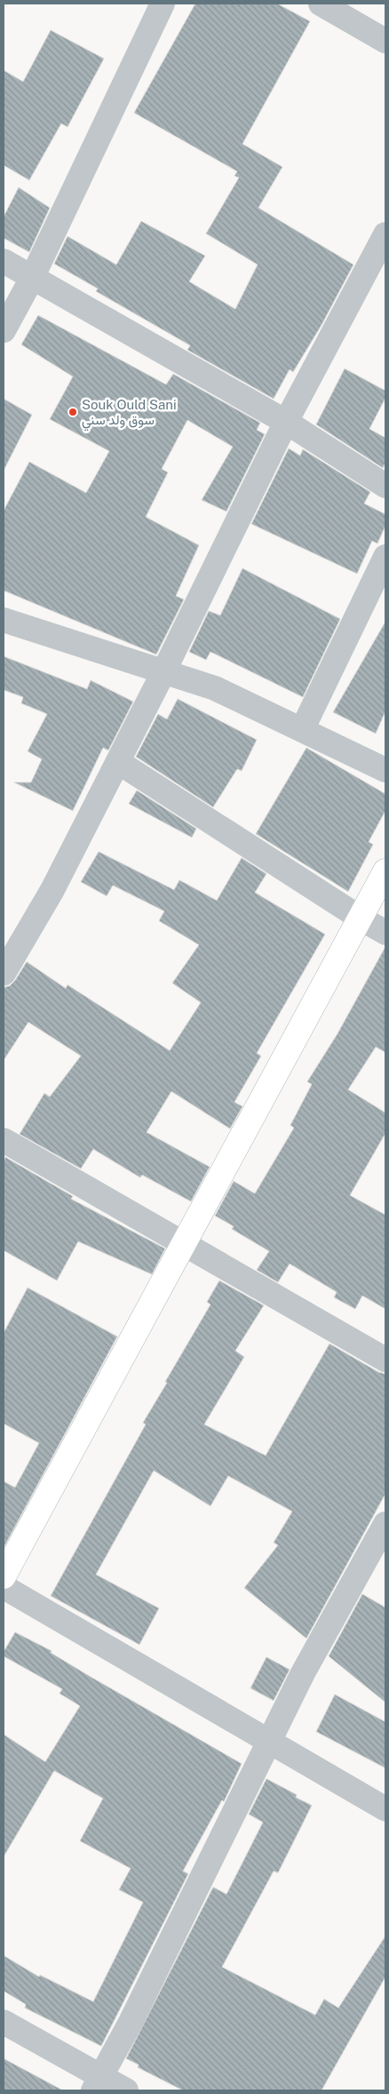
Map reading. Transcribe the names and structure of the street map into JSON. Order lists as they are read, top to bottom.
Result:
{
  "places": ["Souk Ould Sani سوق ولد سني"]
}
